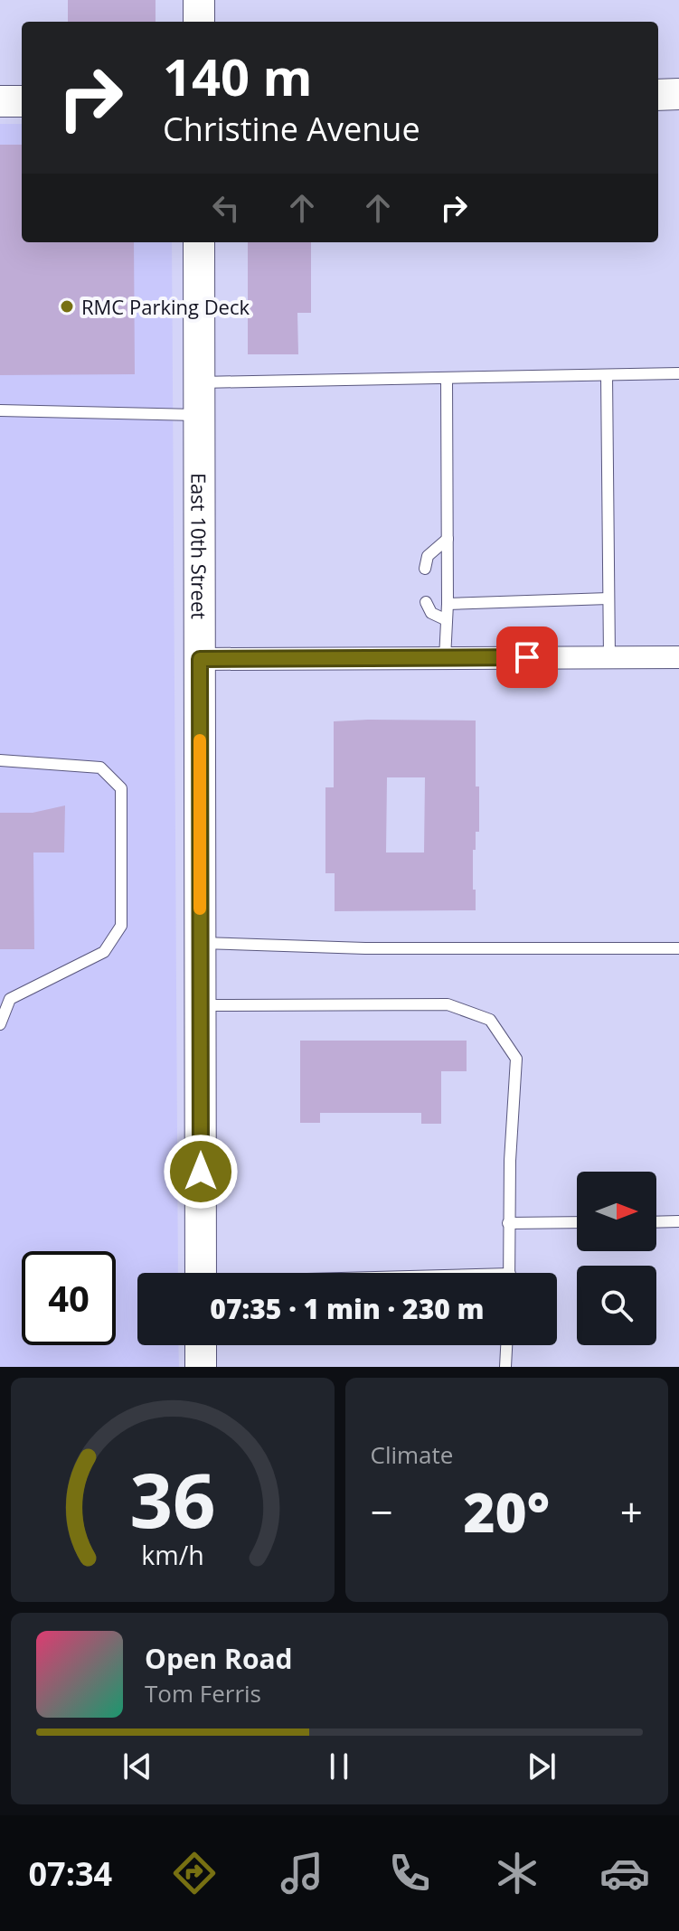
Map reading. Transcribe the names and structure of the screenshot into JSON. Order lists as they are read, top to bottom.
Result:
{
  "streets": {
    "street": ["East 10th Street"]
  },
  "places": ["RMC Parking Deck"],
  "north": "right",
  "page": {
    "turn": ["140 m", "Christine Avenue"],
    "limit": "40",
    "trip": "07:35 · 1 min · 230 m",
    "tile": "Climate",
    "heat": ["−", "20°", "+"],
    "song": ["Open Road", "Tom Ferris"],
    "tabs": "07:34",
    "gauge": ["36", "km/h"]
  }
}
